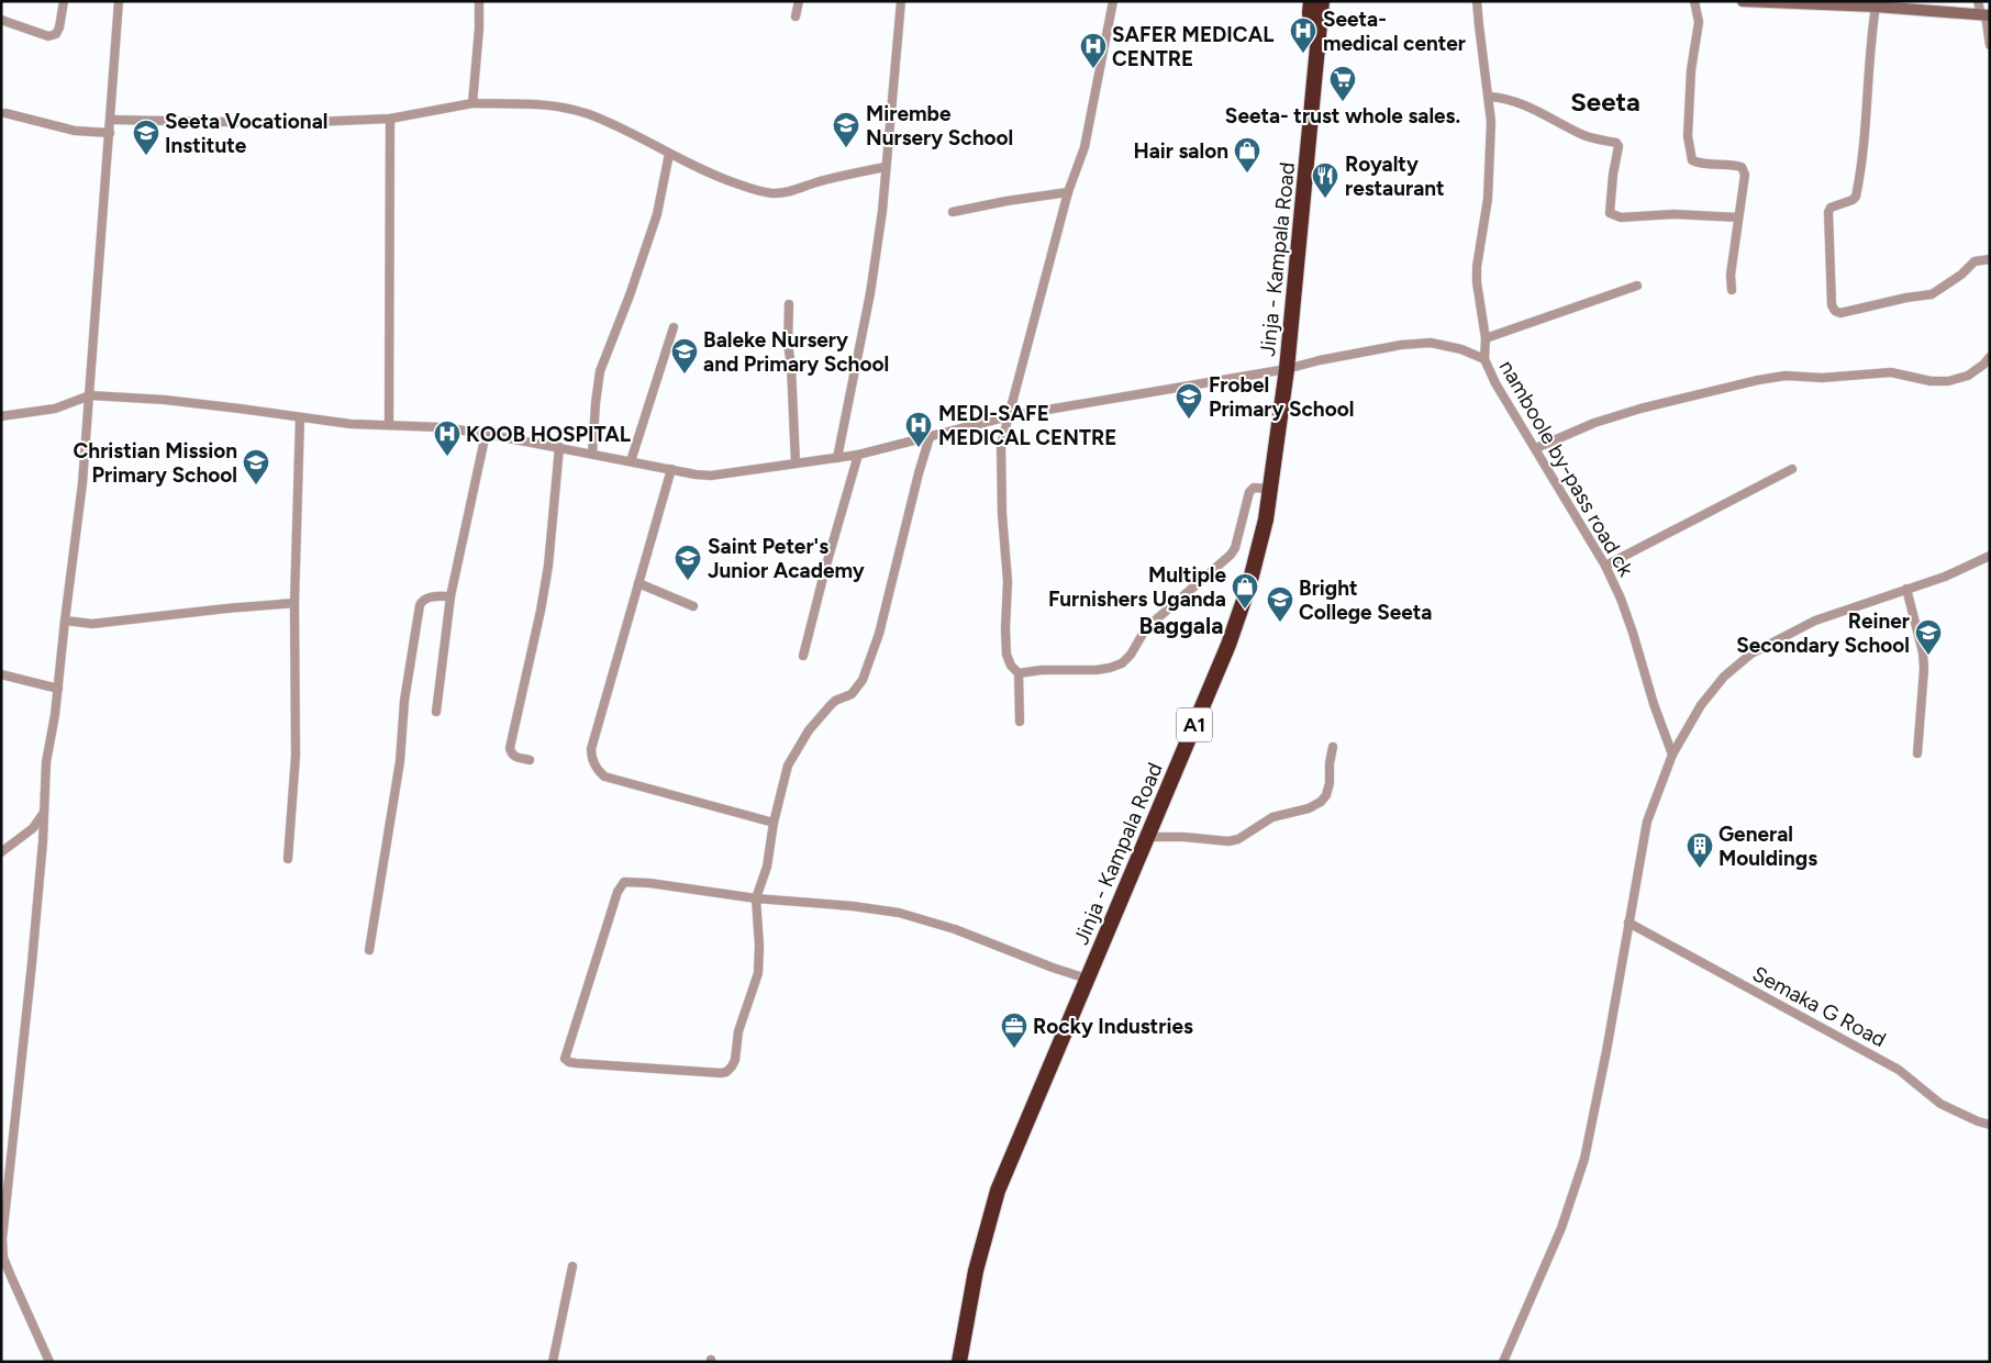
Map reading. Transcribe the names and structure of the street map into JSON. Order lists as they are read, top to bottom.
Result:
{
  "streets": {
    "highway": ["Jinja - Kampala Road", "A1"],
    "street": ["namboole by-pass road ck", "Semaka G Road"]
  },
  "crossings": [
    ["Jinja - Kampala Road", "namboole by-pass road ck"]
  ],
  "districts": ["Seeta", "Baggala"],
  "places": {
    "hospital": [
      "Seeta- medical center",
      "SAFER MEDICAL CENTRE",
      "MEDI-SAFE MEDICAL CENTRE",
      "KOOB HOSPITAL"
    ],
    "supermarket": ["Seeta- trust whole sales."],
    "school or university": [
      "Mirembe Nursery School",
      "Seeta Vocational Institute",
      "Baleke Nursery and Primary School",
      "Frobel Primary School",
      "Christian Mission Primary School",
      "Saint Peter's Junior Academy",
      "Bright College Seeta",
      "Reiner Secondary School"
    ],
    "shop": ["Hair salon", "Multiple Furnishers Uganda"],
    "restaurant": ["Royalty restaurant"],
    "building": ["General Mouldings"],
    "office": ["Rocky Industries"]
  }
}
